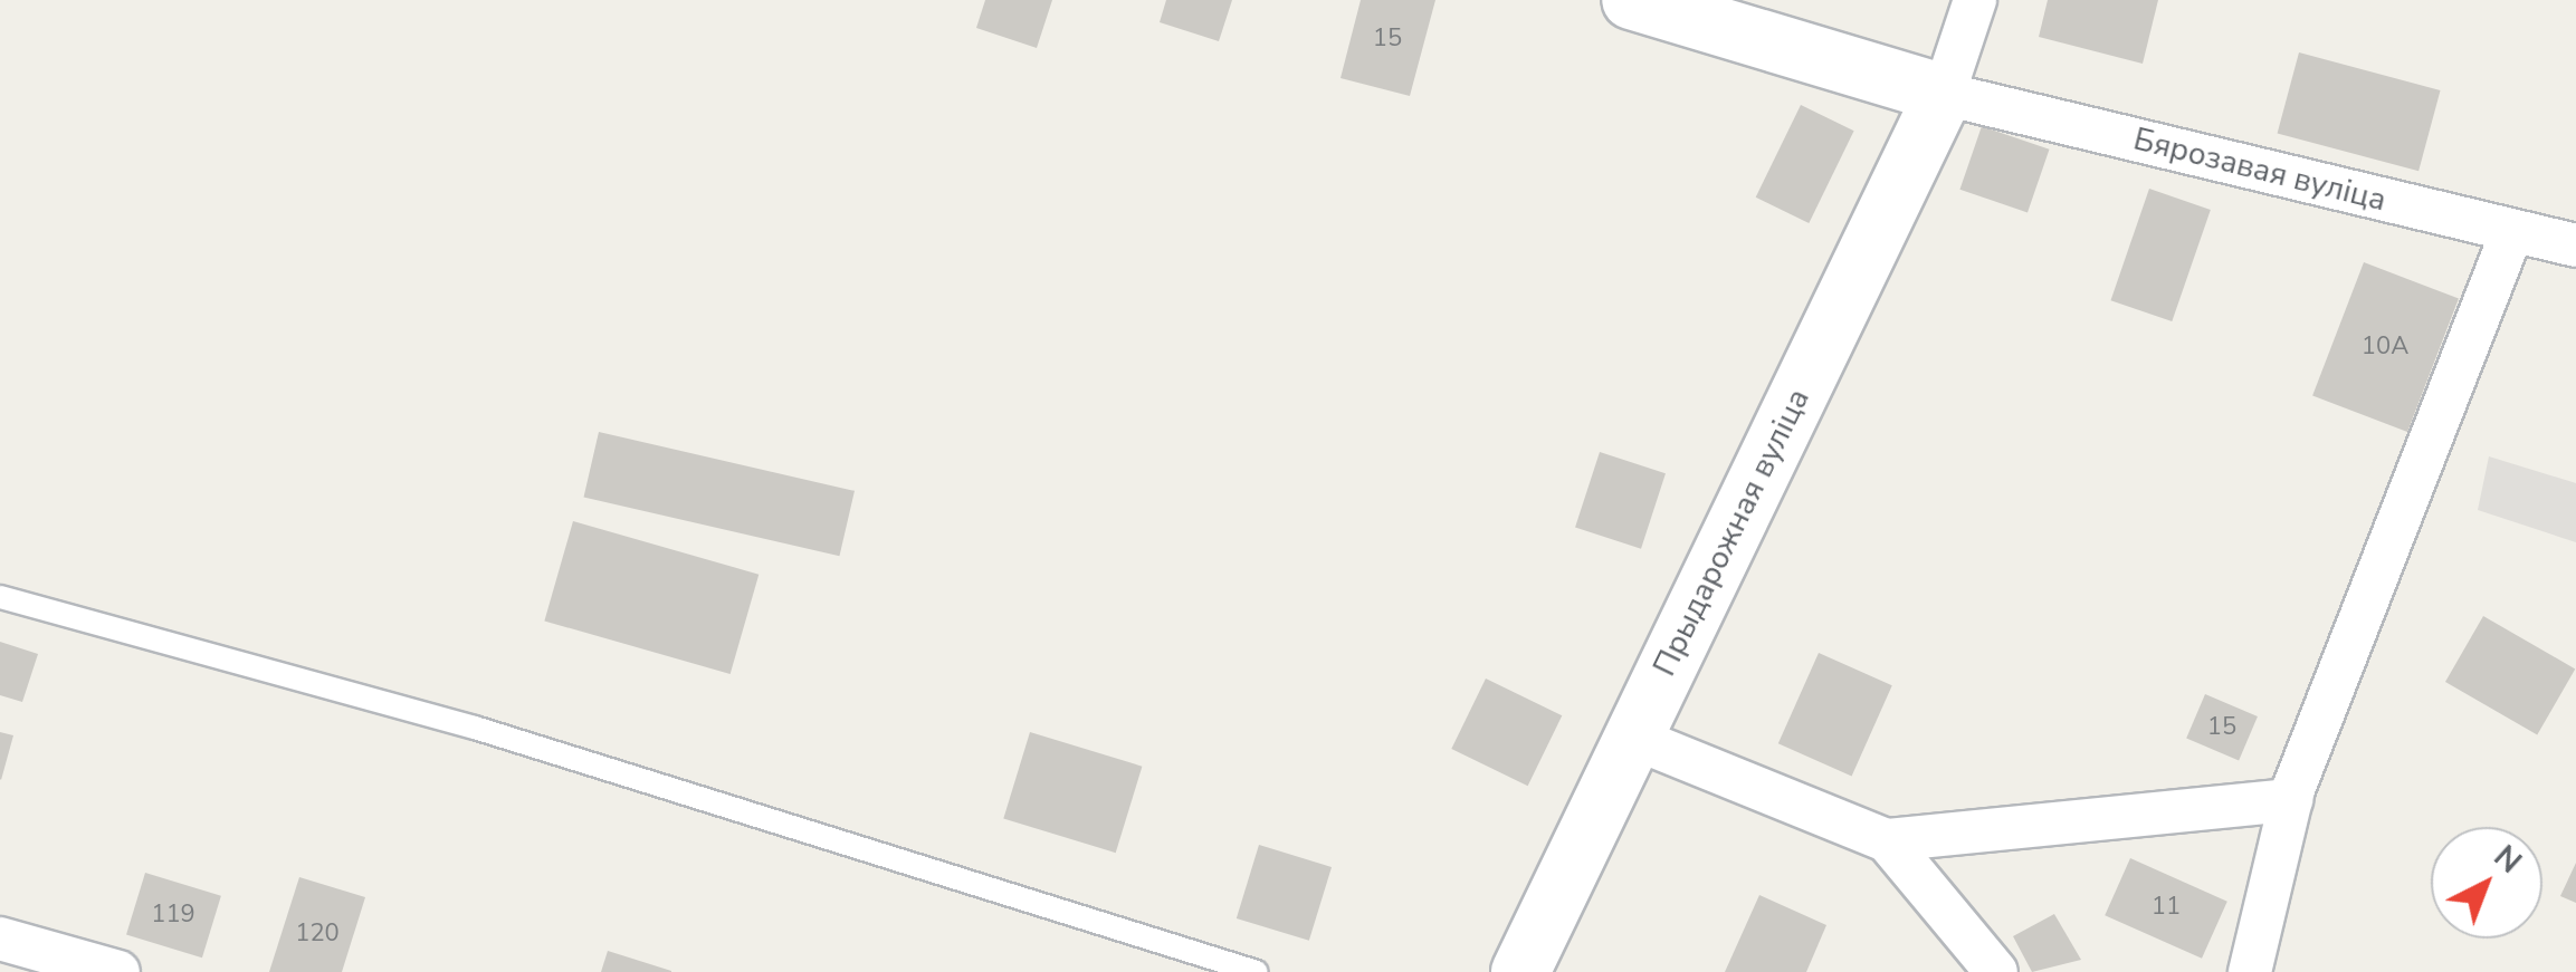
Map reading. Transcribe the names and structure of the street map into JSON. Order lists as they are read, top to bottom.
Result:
{
  "streets": {
    "street": ["Бярозавая вуліца", "Прыдарожная вуліца"]
  },
  "crossings": [
    ["Бярозавая вуліца", "Прыдарожная вуліца"]
  ],
  "house_numbers": [
    "15",
    "10А",
    "15",
    "11",
    "119",
    "120"
  ],
  "north": "top right"
}
